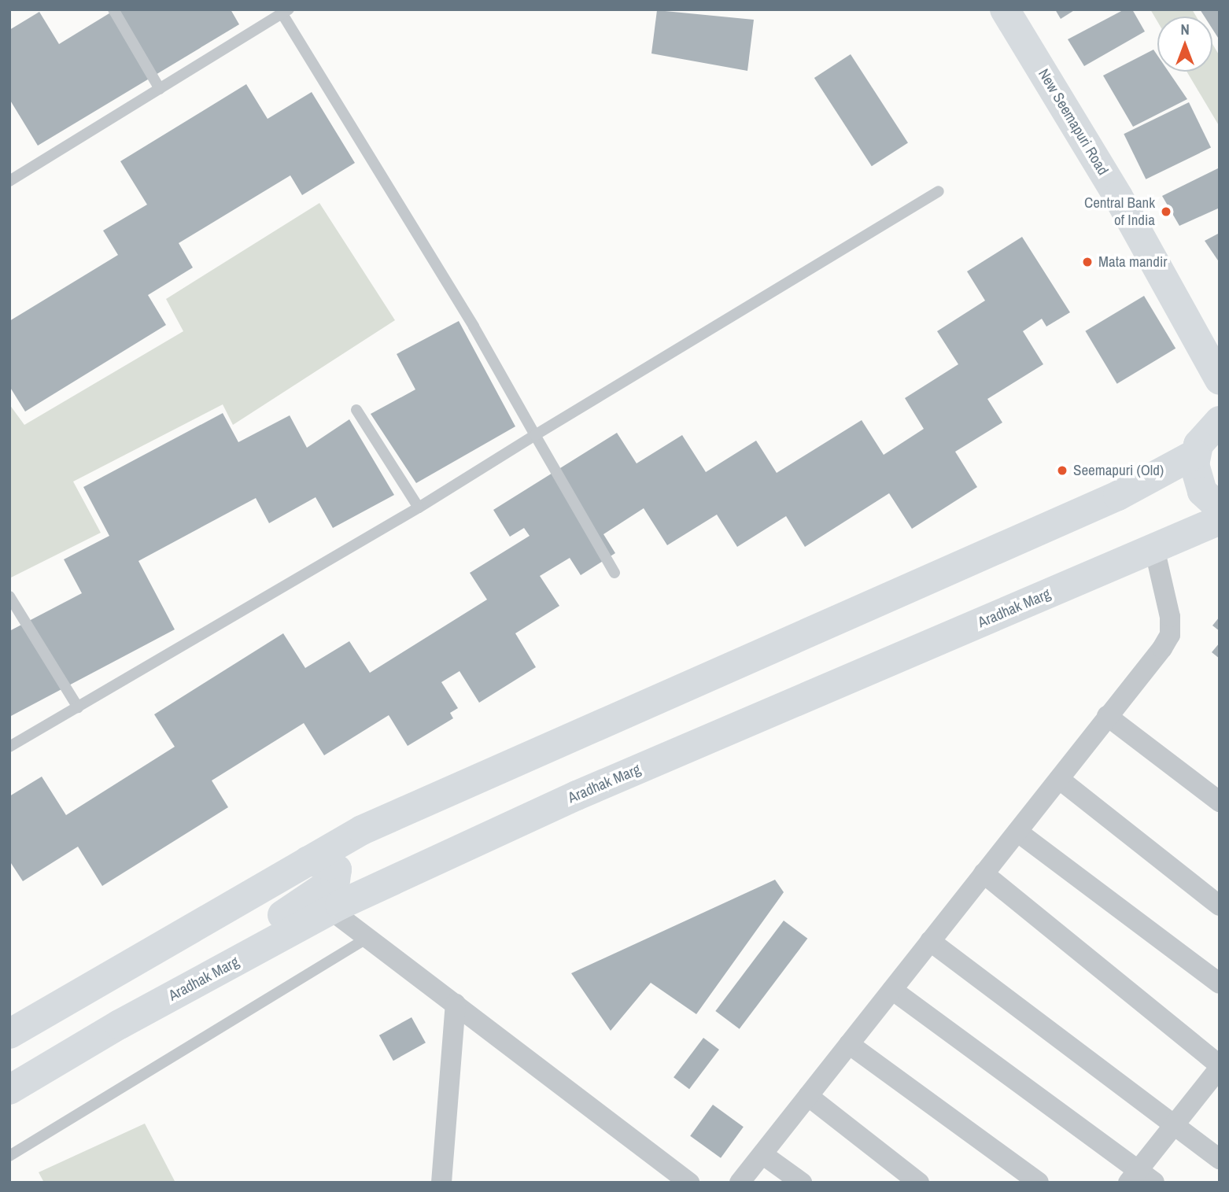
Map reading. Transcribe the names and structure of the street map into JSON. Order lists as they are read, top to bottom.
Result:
{
  "streets": {
    "main road": ["New Seemapuri Road", "Aradhak Marg"]
  },
  "places": ["Central Bank of India", "Mata mandir", "Seemapuri (Old)"],
  "north": "top"
}
